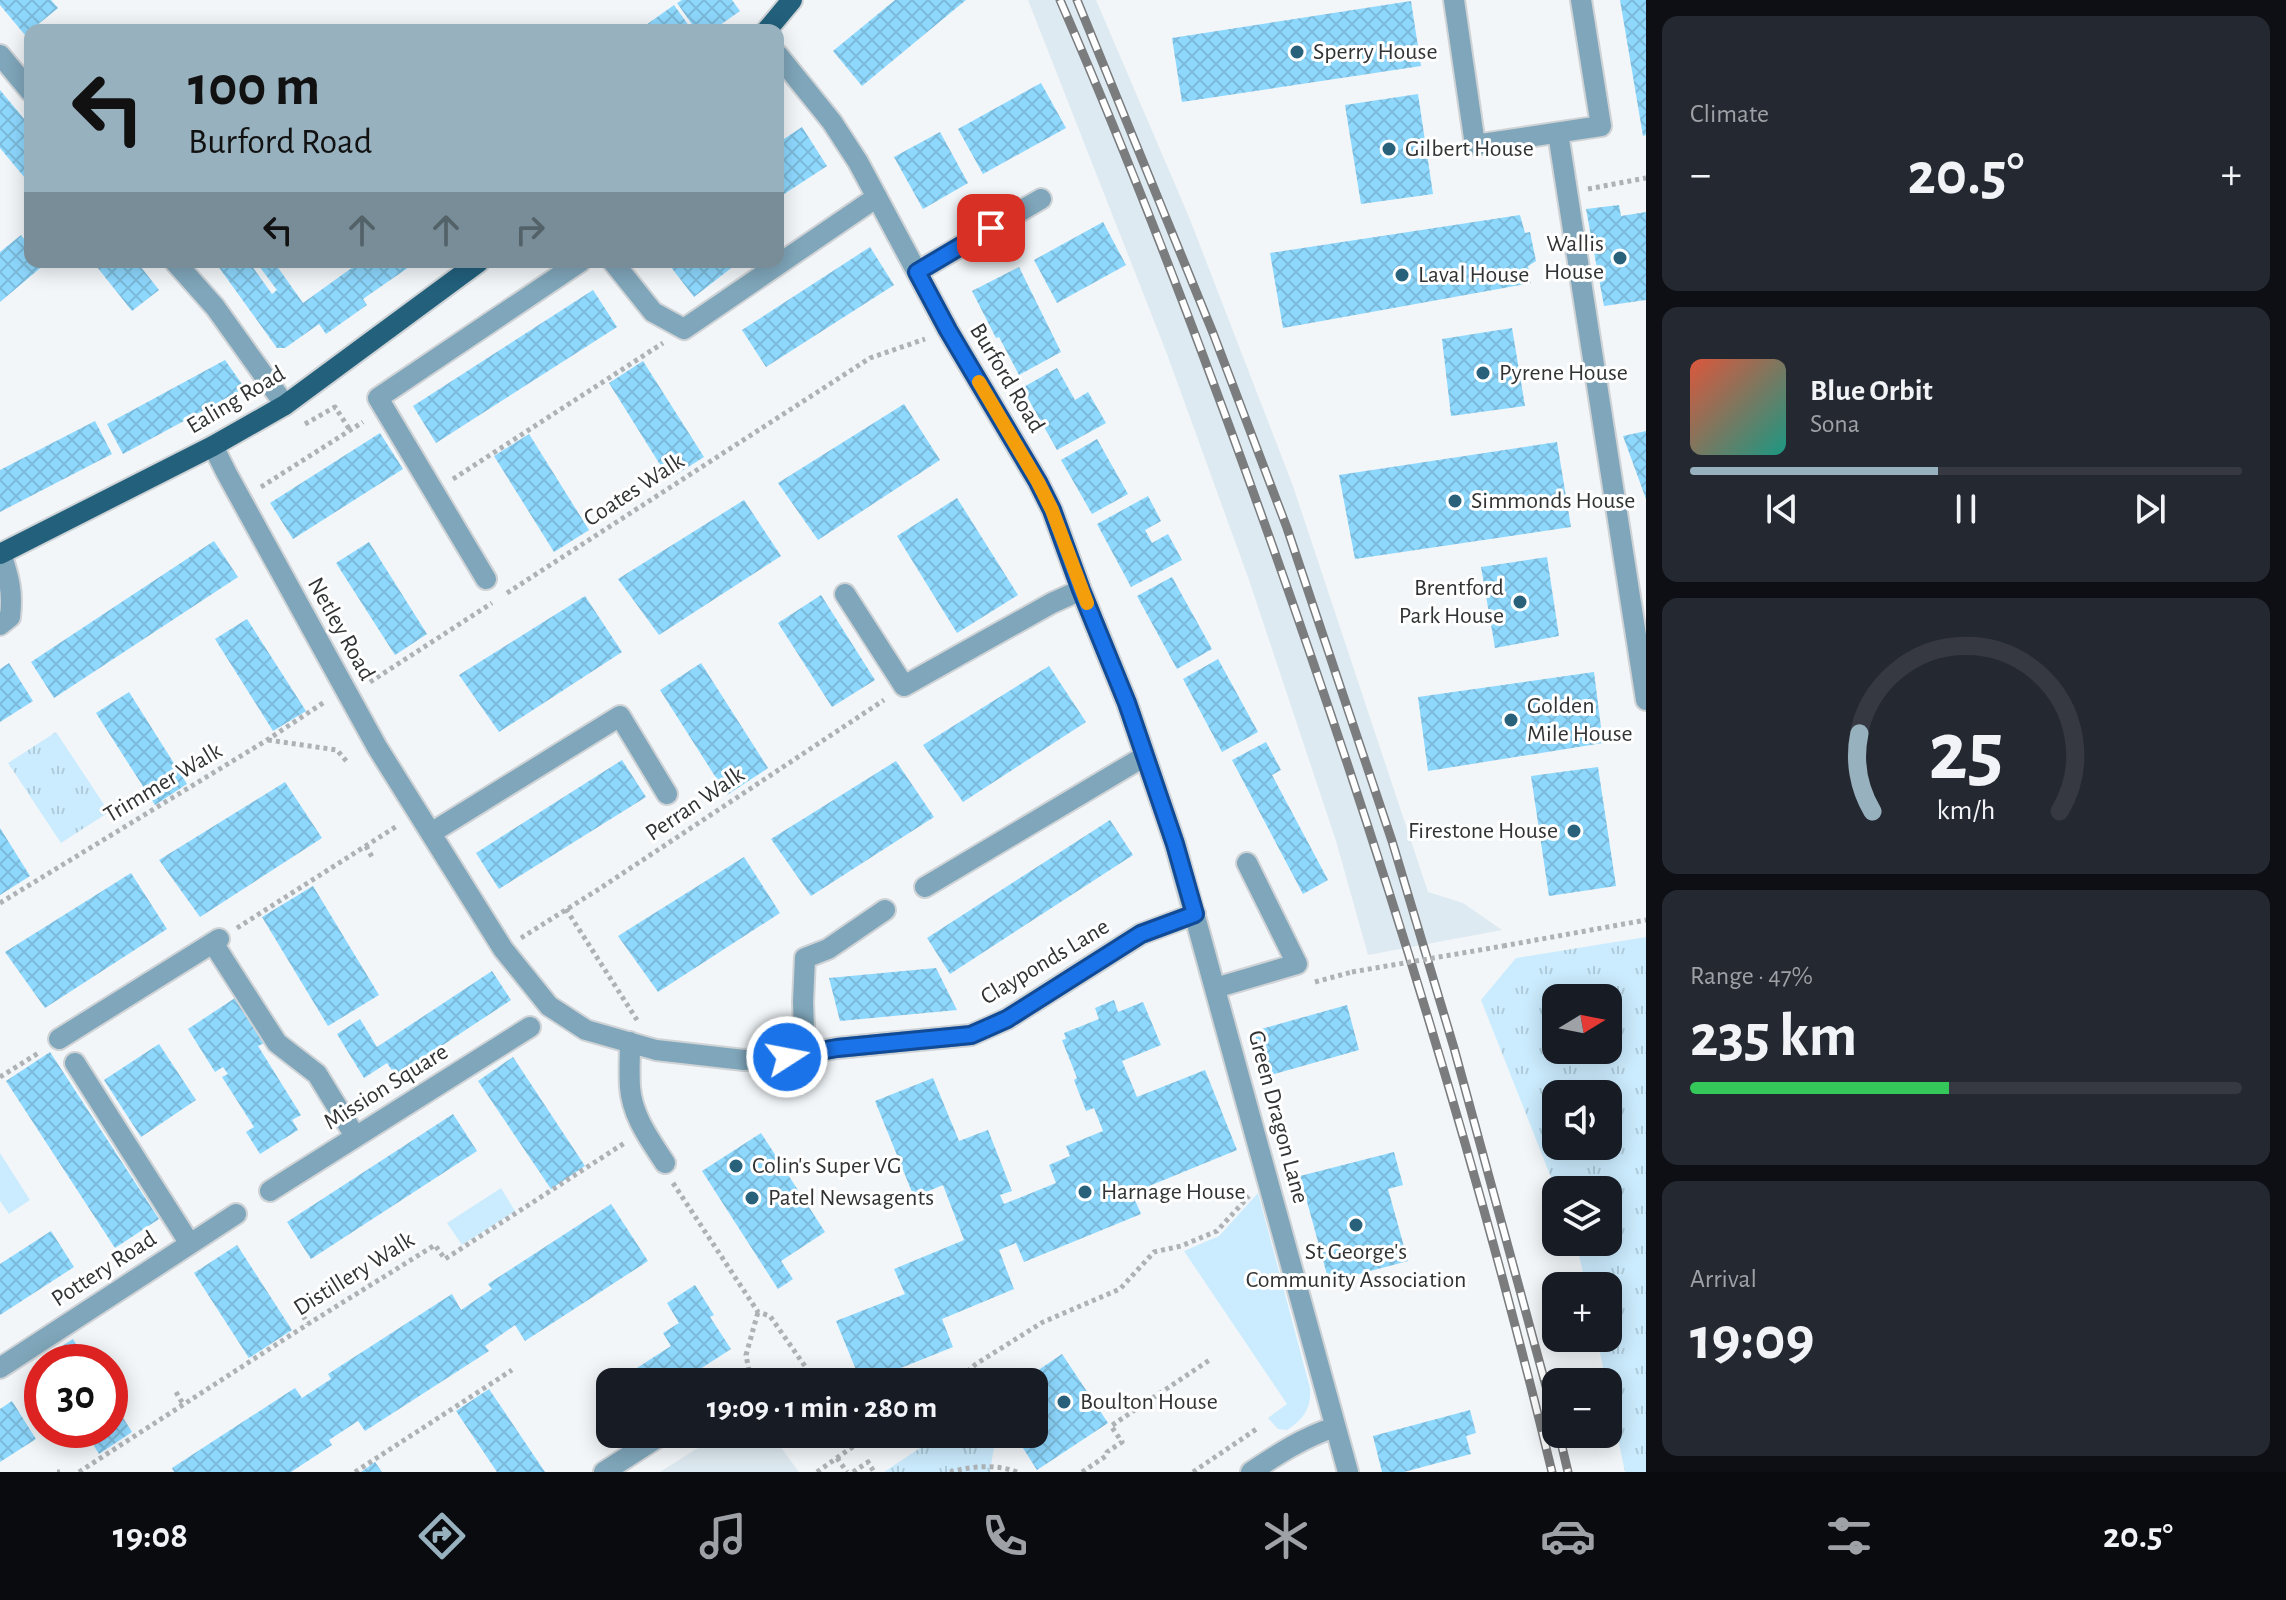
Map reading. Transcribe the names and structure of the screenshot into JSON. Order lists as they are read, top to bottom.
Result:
{
  "streets": {
    "main road": ["Ealing Road"],
    "street": [
      "Burford Road",
      "Netley Road",
      "Clayponds Lane",
      "Mission Square",
      "Green Dragon Lane",
      "Pottery Road"
    ],
    "path": [
      "Coates Walk",
      "Trimmer Walk",
      "Perran Walk",
      "Distillery Walk"
    ]
  },
  "crossings": [
    ["Burford Road", "Coates Walk"],
    ["Burford Road", "Clayponds Lane"],
    ["Burford Road", "Green Dragon Lane"],
    ["Ealing Road", "Netley Road"],
    ["Coates Walk", "Netley Road"],
    ["Coates Walk", "Trimmer Walk"],
    ["Netley Road", "Trimmer Walk"],
    ["Netley Road", "Perran Walk"],
    ["Netley Road", "Clayponds Lane"],
    ["Clayponds Lane", "Green Dragon Lane"]
  ],
  "places": [
    "Sperry House",
    "Gilbert House",
    "Wallis House",
    "Laval House",
    "Pyrene House",
    "Simmonds House",
    "Brentford Park House",
    "Golden Mile House",
    "Firestone House",
    "Colin's Super VG",
    "Harnage House",
    "Patel Newsagents",
    "St George's Community Association",
    "Boulton House"
  ],
  "north": "right",
  "page": {
    "tile": [
      "Climate",
      ["Range · 47%", "235 km"],
      ["Arrival", "19:09"]
    ],
    "turn": ["100 m", "Burford Road"],
    "heat": ["−", "20.5°", "+"],
    "song": ["Blue Orbit", "Sona"],
    "map_buttons": ["+", "−"],
    "limit": "30",
    "trip": "19:09 · 1 min · 280 m",
    "tabs": ["19:08", "20.5°"],
    "gauge": ["25", "km/h"]
  }
}
